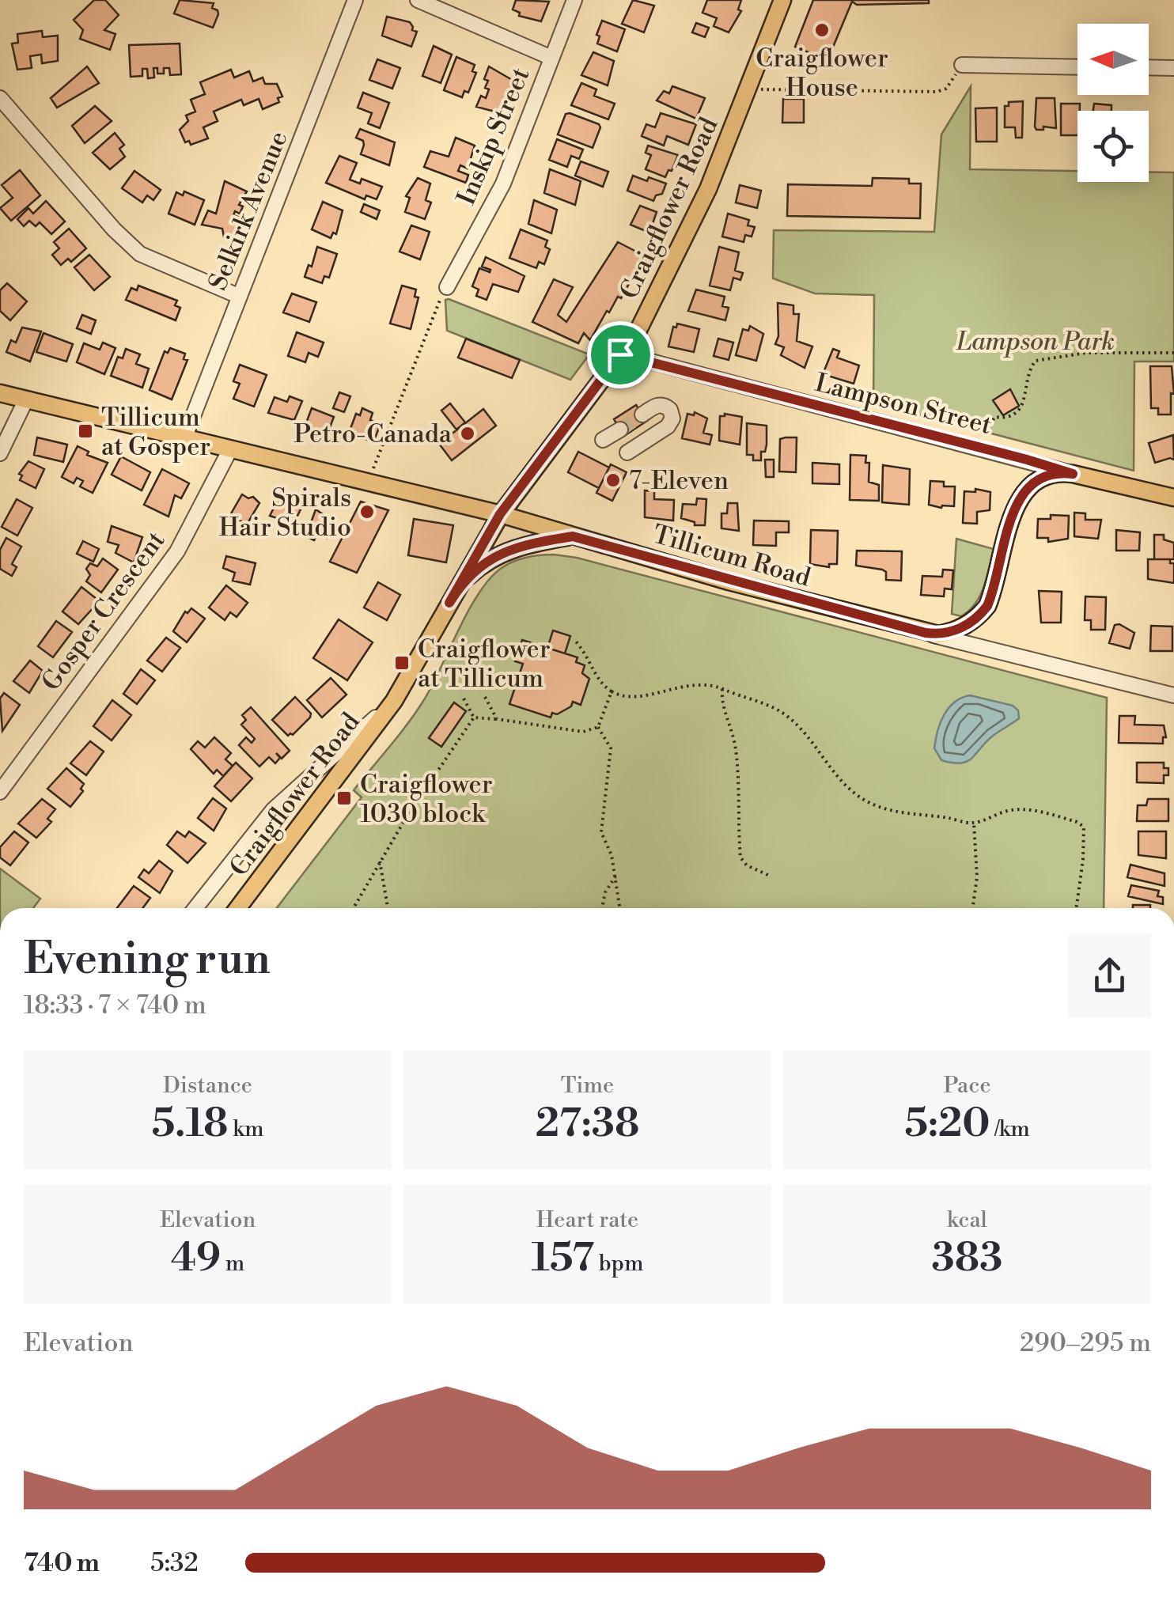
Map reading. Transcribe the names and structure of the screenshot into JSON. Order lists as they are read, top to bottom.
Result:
{
  "streets": {
    "main road": ["Craigflower Road", "Lampson Street", "Tillicum Road"],
    "street": ["Inskip Street", "Selkirk Avenue", "Gosper Crescent"]
  },
  "crossings": [
    ["Craigflower Road", "Lampson Street"],
    ["Craigflower Road", "Tillicum Road"],
    ["Selkirk Avenue", "Tillicum Road"],
    ["Tillicum Road", "Gosper Crescent"]
  ],
  "parks": ["Lampson Park"],
  "places": {
    "other": [
      "Craigflower House",
      "Petro-Canada",
      "7-Eleven",
      "Spirals Hair Studio"
    ],
    "transit": ["Tillicum at Gosper", "Craigflower at Tillicum", "Craigflower 1030 block"]
  },
  "north": "left",
  "page": {
    "heading": ["Evening run", "18:33 · 7 × 740 m"],
    "stats": [
      ["Distance", "5.18 km"],
      ["Time", "27:38"],
      ["Pace", "5:20 /km"],
      ["Elevation", "49 m"],
      ["Heart rate", "157 bpm"],
      ["kcal", "383"]
    ],
    "chart": ["Elevation", "290–295 m"],
    "list": [
      {
        "name": "740 m",
        "note": "5:32"
      }
    ]
  }
}
